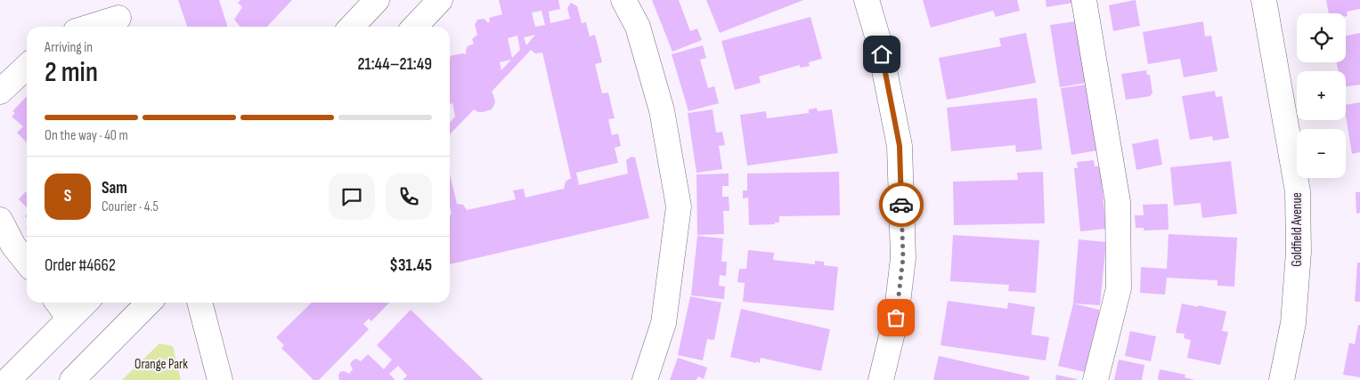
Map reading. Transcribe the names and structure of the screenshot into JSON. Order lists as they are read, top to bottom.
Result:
{
  "streets": {
    "street": ["Goldfield Avenue"]
  },
  "parks": ["Orange Park"],
  "page": {
    "map_buttons": ["+", "−"],
    "heading": ["2 min", "Arriving in", "21:44–21:49"],
    "panel": [
      "Sam",
      "Courier · 4.5",
      "Order #4662",
      "$31.45"
    ],
    "bar": "On the way · 40 m",
    "round": "S"
  }
}
